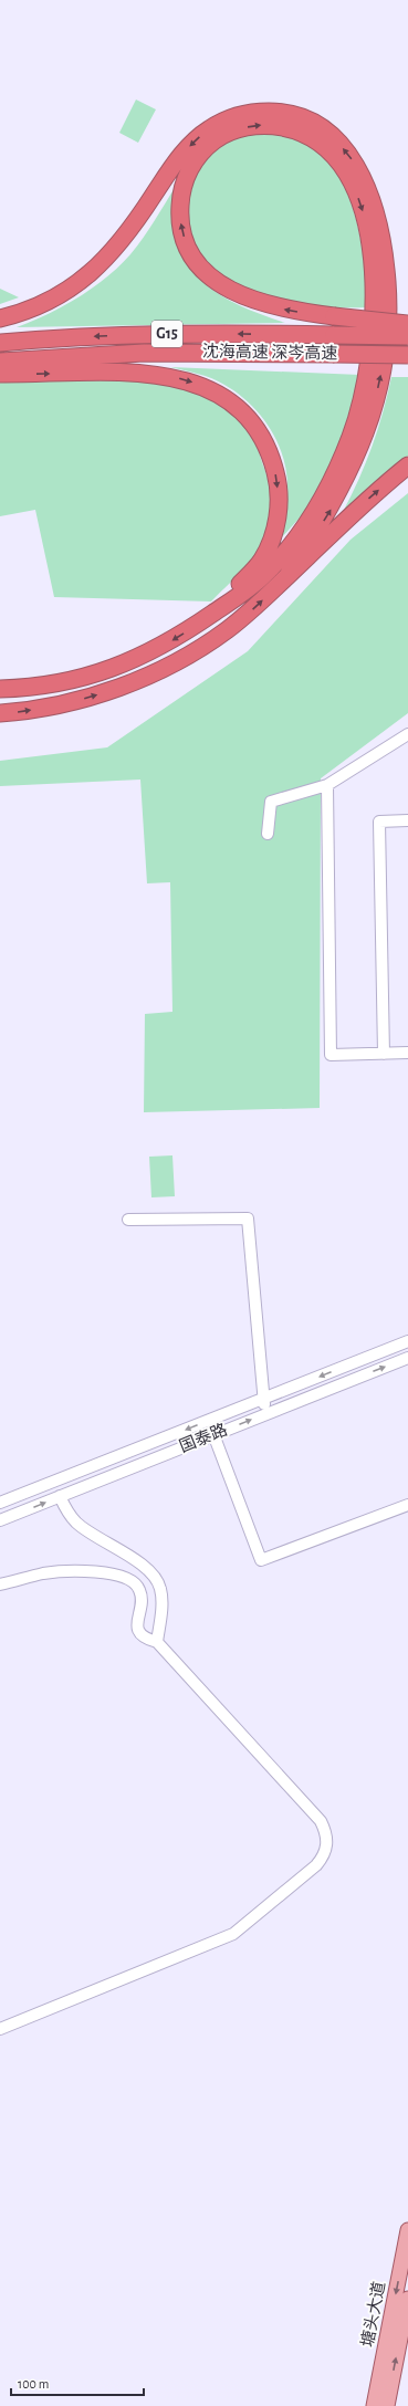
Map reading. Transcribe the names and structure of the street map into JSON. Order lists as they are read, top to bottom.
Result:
{
  "streets": {
    "highway": ["G15", "沈海高速 深岑高速"],
    "main road": ["塘头大道"],
    "street": ["国泰路"]
  },
  "scale_bar": "100 m"
}
